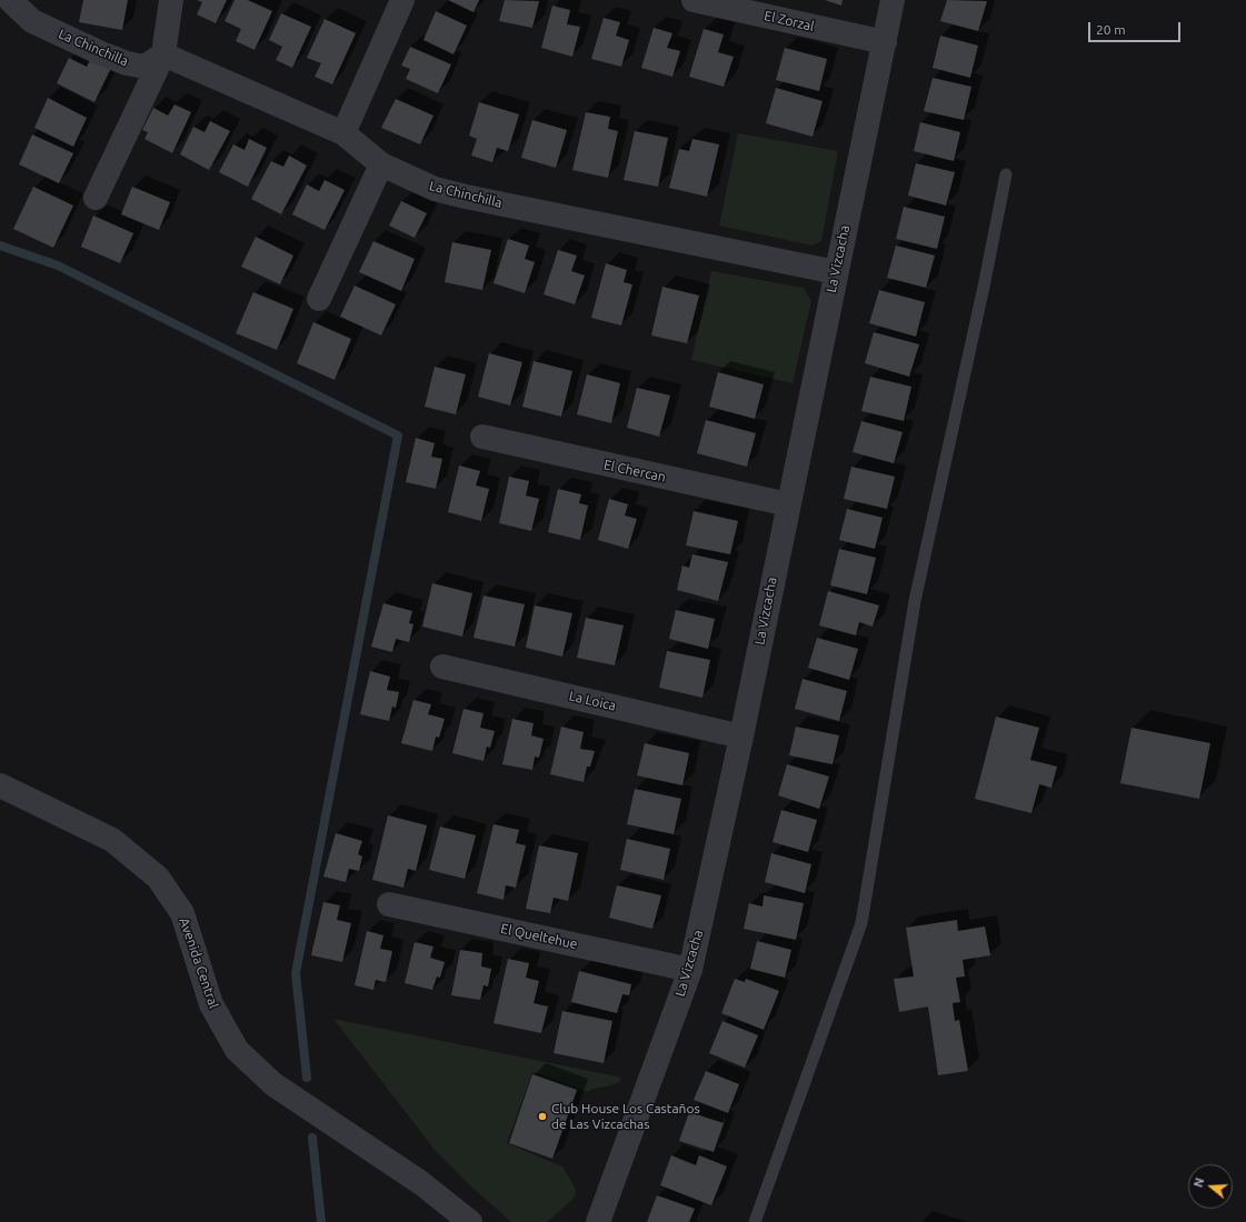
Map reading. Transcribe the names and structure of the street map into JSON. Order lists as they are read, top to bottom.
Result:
{
  "streets": {
    "street": [
      "El Zorzal",
      "La Chinchilla",
      "La Vizcacha",
      "El Chercan",
      "La Loica",
      "El Queltehue",
      "Avenida Central"
    ]
  },
  "crossings": [
    ["El Zorzal", "La Vizcacha"],
    ["La Chinchilla", "La Vizcacha"],
    ["La Vizcacha", "El Chercan"],
    ["La Vizcacha", "La Loica"],
    ["La Vizcacha", "El Queltehue"]
  ],
  "places": ["Club House Los Castaños de Las Vizcachas"],
  "scale_bar": "20 m",
  "north": "left"
}
